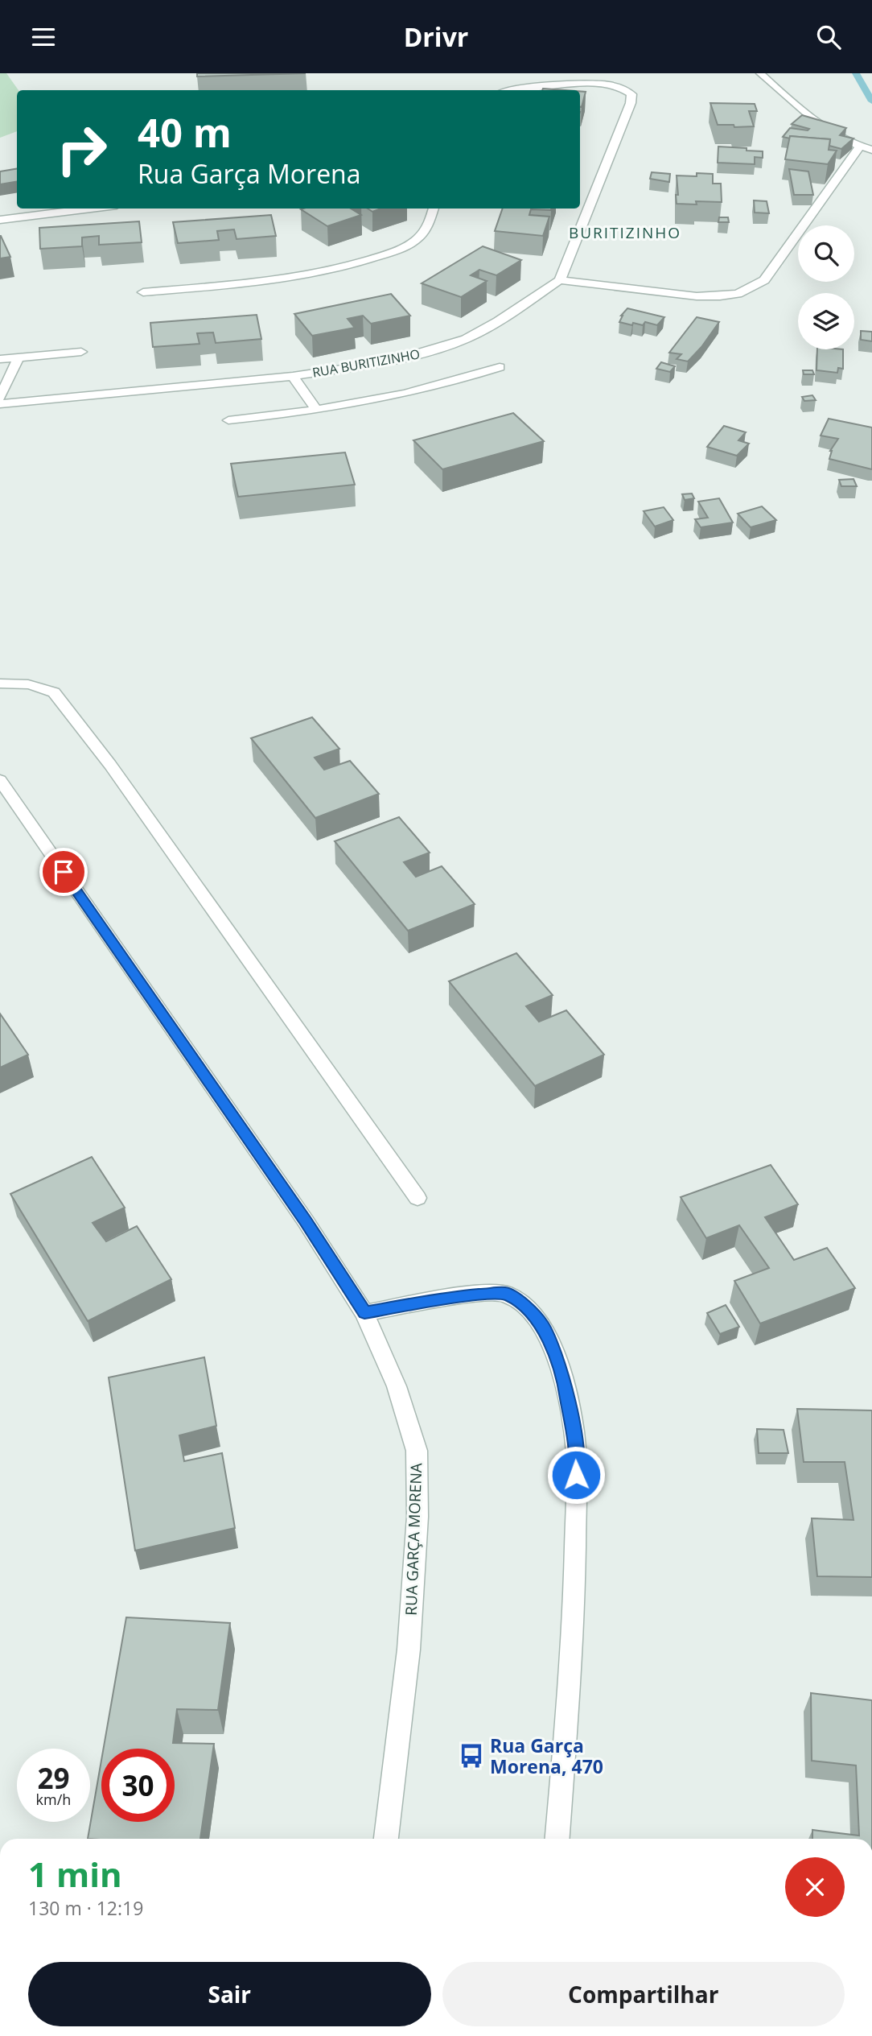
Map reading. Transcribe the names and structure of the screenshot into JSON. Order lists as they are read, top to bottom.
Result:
{
  "streets": {
    "street": ["RUA BURITIZINHO", "RUA GARÇA MORENA"]
  },
  "districts": ["BURITIZINHO"],
  "places": {
    "bus stop": ["Rua Garça Morena, 470"]
  },
  "page": {
    "header": "Drivr",
    "turn": ["40 m", "Rua Garça Morena"],
    "speed": "29 km/h",
    "limit": "30",
    "heading": ["1 min", "130 m · 12:19"],
    "buttons": ["Sair", "Compartilhar"]
  }
}
